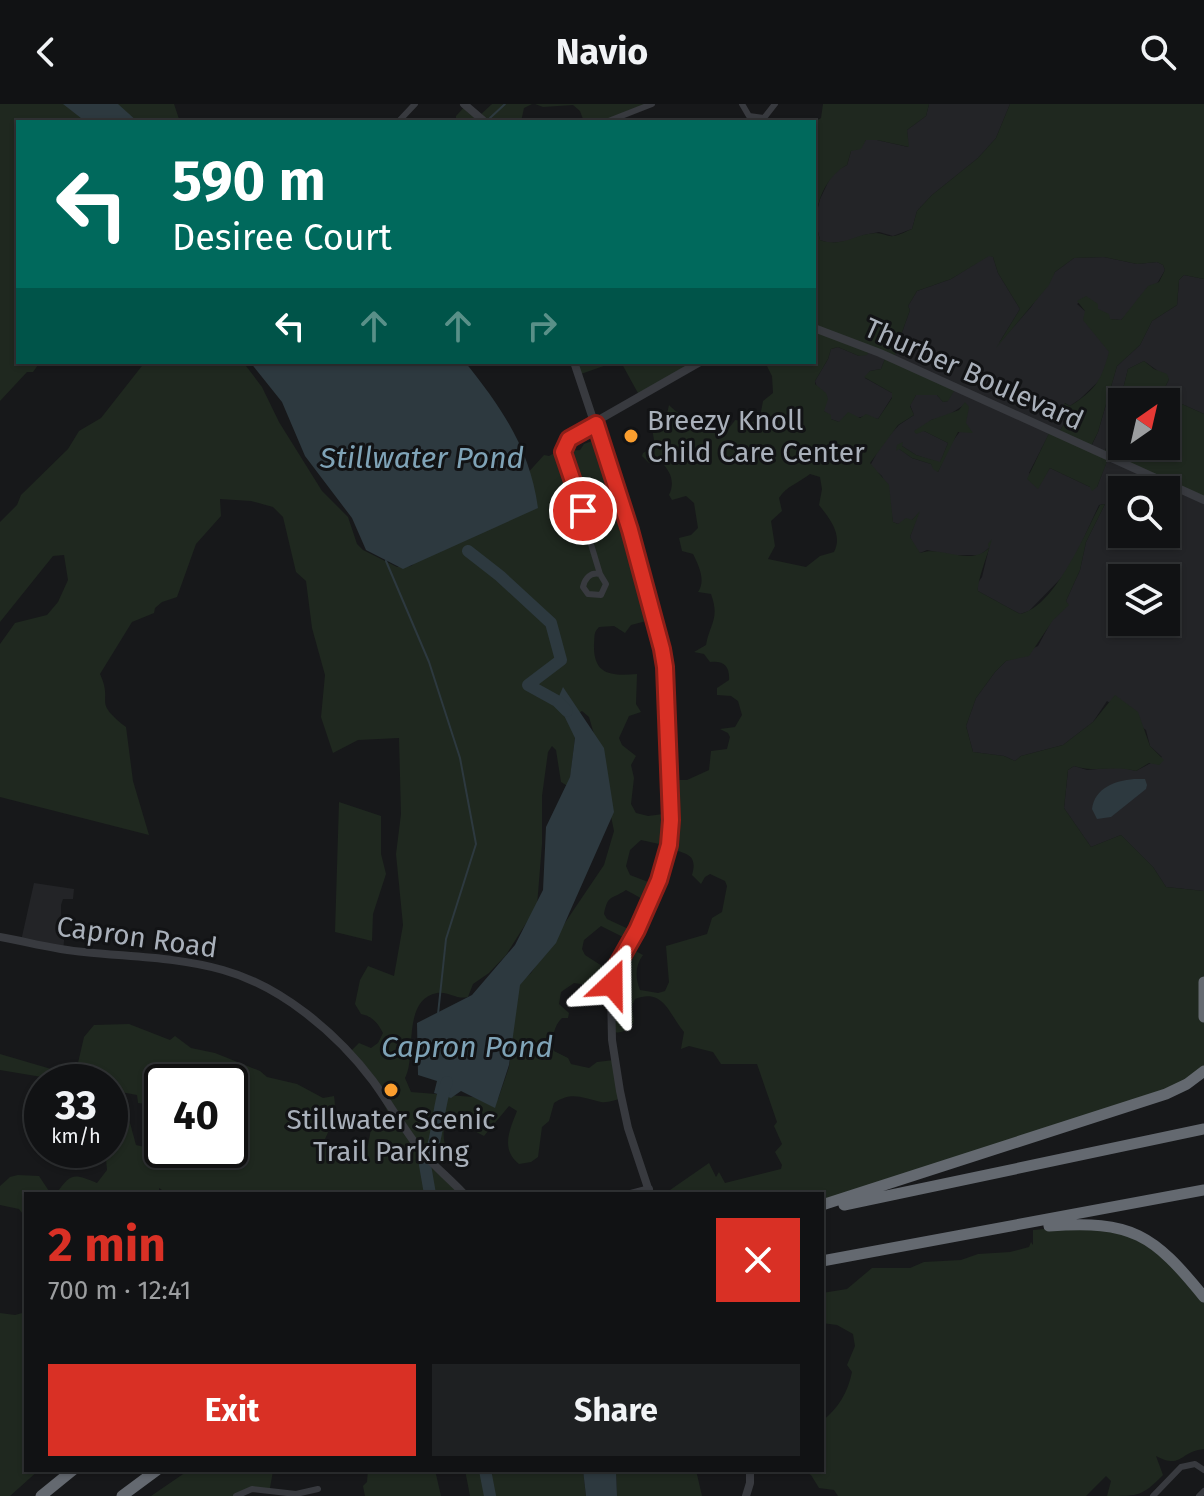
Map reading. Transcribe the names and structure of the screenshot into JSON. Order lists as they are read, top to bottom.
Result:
{
  "streets": {
    "street": ["Thurber Boulevard", "Capron Road"]
  },
  "water": ["Stillwater Pond", "Capron Pond"],
  "places": ["Breezy Knoll Child Care Center", "Stillwater Scenic Trail Parking"],
  "north": "top right",
  "page": {
    "header": "Navio",
    "turn": ["590 m", "Desiree Court"],
    "speed": "33 km/h",
    "limit": "40",
    "heading": ["2 min", "700 m · 12:41"],
    "buttons": ["Exit", "Share"]
  }
}
